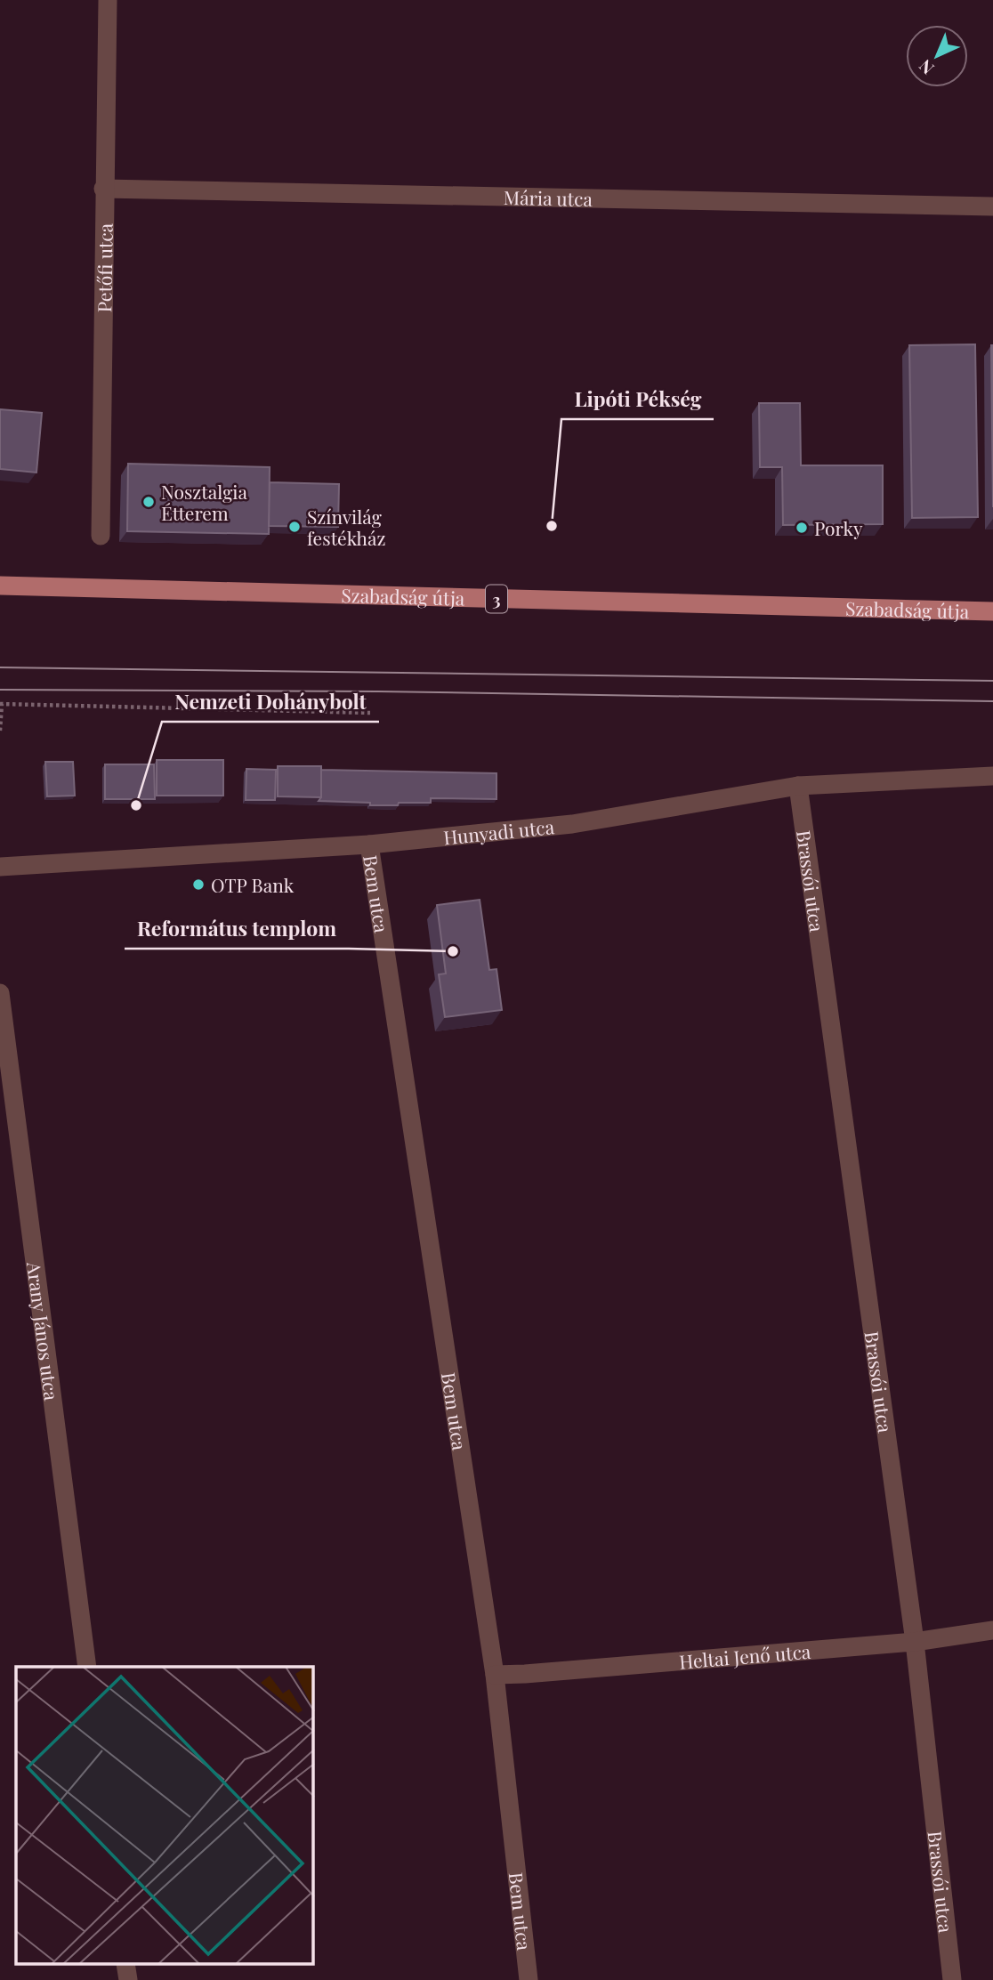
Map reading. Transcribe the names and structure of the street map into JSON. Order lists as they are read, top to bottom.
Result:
{
  "streets": {
    "main road": ["Szabadság útja", "3"],
    "street": [
      "Mária utca",
      "Petőfi utca",
      "Hunyadi utca",
      "Brassói utca",
      "Bem utca",
      "Arany János utca",
      "Heltai Jenő utca"
    ]
  },
  "crossings": [
    ["Mária utca", "Petőfi utca"],
    ["Hunyadi utca", "Brassói utca"],
    ["Hunyadi utca", "Bem utca"],
    ["Brassói utca", "Heltai Jenő utca"],
    ["Bem utca", "Heltai Jenő utca"]
  ],
  "places": [
    "Nosztalgia Étterem",
    "Lipóti Pékség",
    "Színvilág festékház",
    "Porky",
    "Nemzeti Dohánybolt",
    "OTP Bank",
    "Református templom"
  ],
  "north": "bottom left"
}
